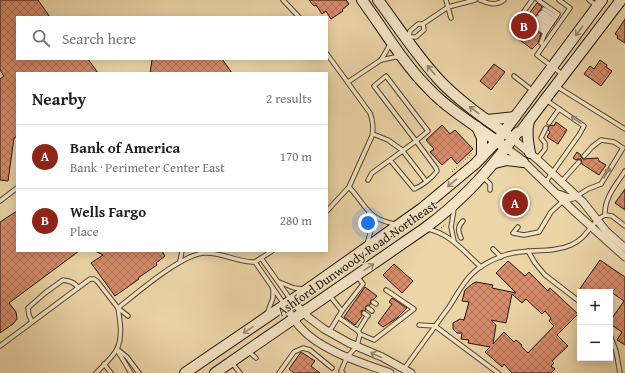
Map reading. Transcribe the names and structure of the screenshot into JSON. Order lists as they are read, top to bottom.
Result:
{
  "streets": {
    "main road": ["Ashford Dunwoody Road Northeast"]
  },
  "page": {
    "pins": ["B", "A"],
    "search": "Search here",
    "heading": ["Nearby", "2 results"],
    "list": [
      {
        "mark": "A",
        "name": "Bank of America",
        "note": "Bank · Perimeter Center East",
        "value": "170 m"
      },
      {
        "mark": "B",
        "name": "Wells Fargo",
        "note": "Place",
        "value": "280 m"
      }
    ],
    "map_buttons": ["+", "−"]
  }
}
